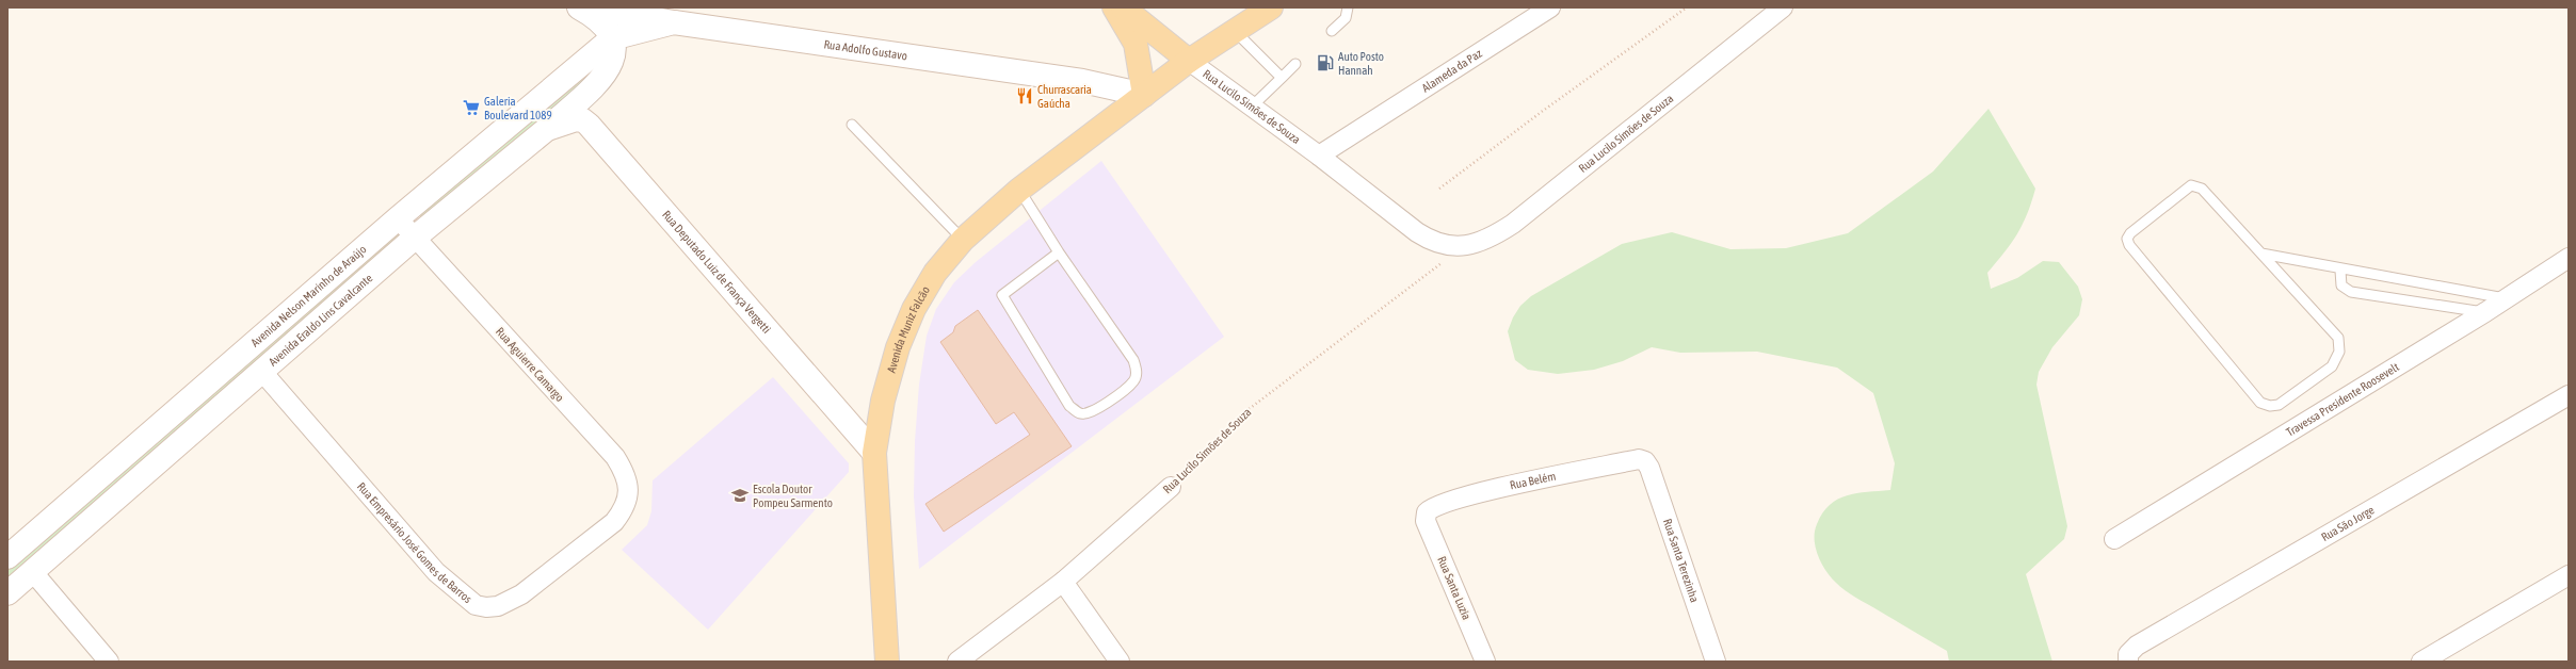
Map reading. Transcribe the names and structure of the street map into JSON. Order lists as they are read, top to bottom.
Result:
{
  "streets": {
    "main road": [
      "Rua Adolfo Gustavo",
      "Rua Deputado Luiz de França Vergetti",
      "Avenida Nelson Marinho de Araújo",
      "Avenida Eraldo Lins Cavalcante",
      "Avenida Muniz Falcão"
    ],
    "street": [
      "Alameda da Paz",
      "Rua Lucilo Simões de Souza",
      "Rua Aguierre Camargo",
      "Travessa Presidente Roosevelt",
      "Rua Belém",
      "Rua São Jorge",
      "Rua Empresário José Gomes de Barros",
      "Rua Santa Terezinha",
      "Rua Santa Luzia"
    ]
  },
  "crossings": [
    ["Rua Adolfo Gustavo", "Avenida Nelson Marinho de Araújo"],
    ["Rua Adolfo Gustavo", "Avenida Muniz Falcão"],
    ["Alameda da Paz", "Rua Lucilo Simões de Souza"],
    ["Rua Lucilo Simões de Souza", "Avenida Muniz Falcão"],
    ["Rua Deputado Luiz de França Vergetti", "Avenida Eraldo Lins Cavalcante"],
    ["Rua Deputado Luiz de França Vergetti", "Avenida Muniz Falcão"],
    ["Avenida Nelson Marinho de Araújo", "Avenida Eraldo Lins Cavalcante"],
    ["Avenida Nelson Marinho de Araújo", "Rua Aguierre Camargo"],
    ["Avenida Eraldo Lins Cavalcante", "Rua Aguierre Camargo"],
    ["Avenida Eraldo Lins Cavalcante", "Rua Empresário José Gomes de Barros"],
    ["Rua Aguierre Camargo", "Rua Empresário José Gomes de Barros"],
    ["Rua Belém", "Rua Santa Terezinha"],
    ["Rua Belém", "Rua Santa Luzia"]
  ],
  "places": {
    "fuel station": ["Auto Posto Hannah"],
    "restaurant": ["Churrascaria Gaúcha"],
    "supermarket": ["Galeria Boulevard 1089"],
    "school or university": ["Escola Doutor Pompeu Sarmento"]
  }
}
